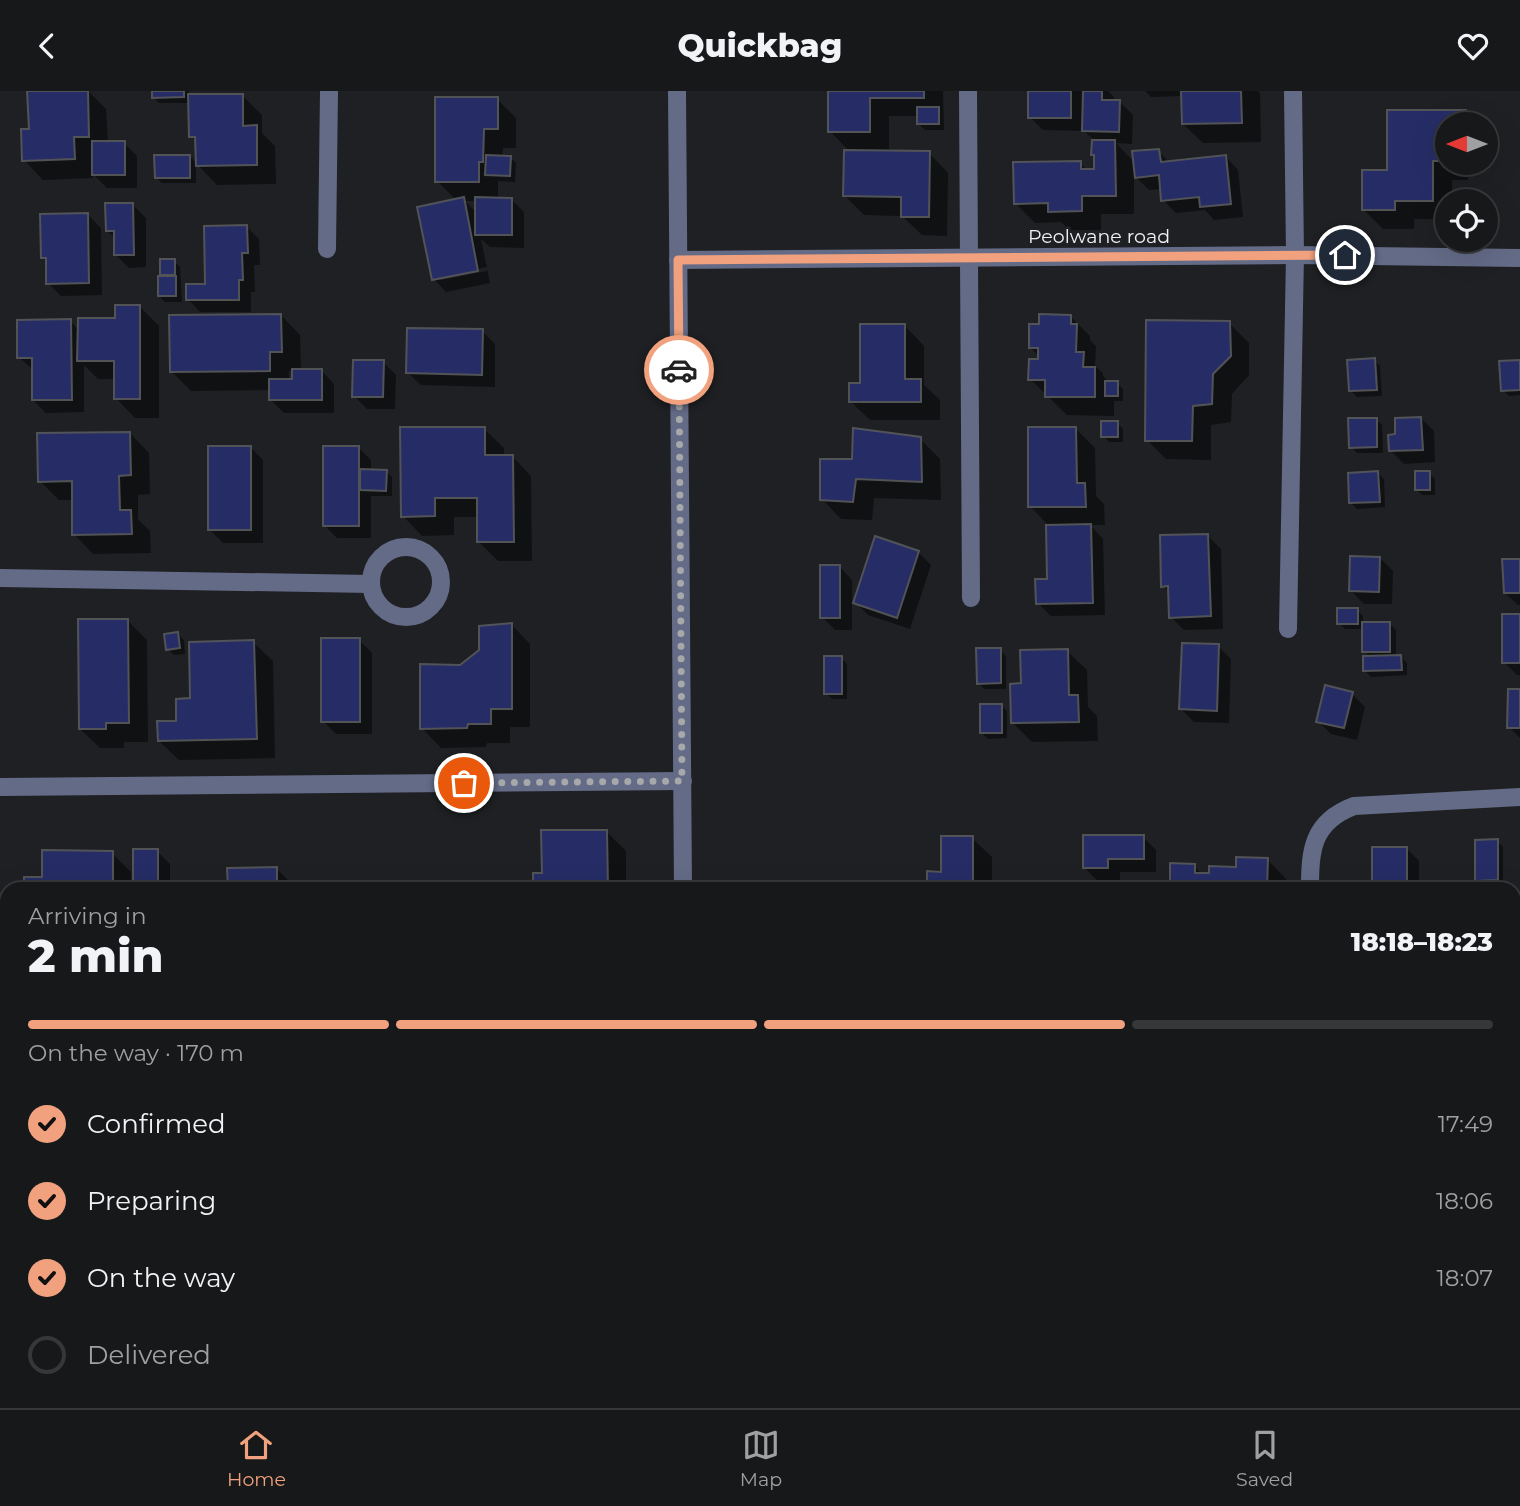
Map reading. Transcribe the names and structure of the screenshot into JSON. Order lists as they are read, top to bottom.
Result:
{
  "streets": {
    "street": ["Peolwane road"]
  },
  "north": "left",
  "page": {
    "header": "Quickbag",
    "heading": ["2 min", "Arriving in", "18:18–18:23"],
    "bar": "On the way · 170 m",
    "list": [
      ["Confirmed", "17:49"],
      ["Preparing", "18:06"],
      ["On the way", "18:07"],
      "Delivered"
    ],
    "tabs": ["Home", "Map", "Saved"]
  }
}
